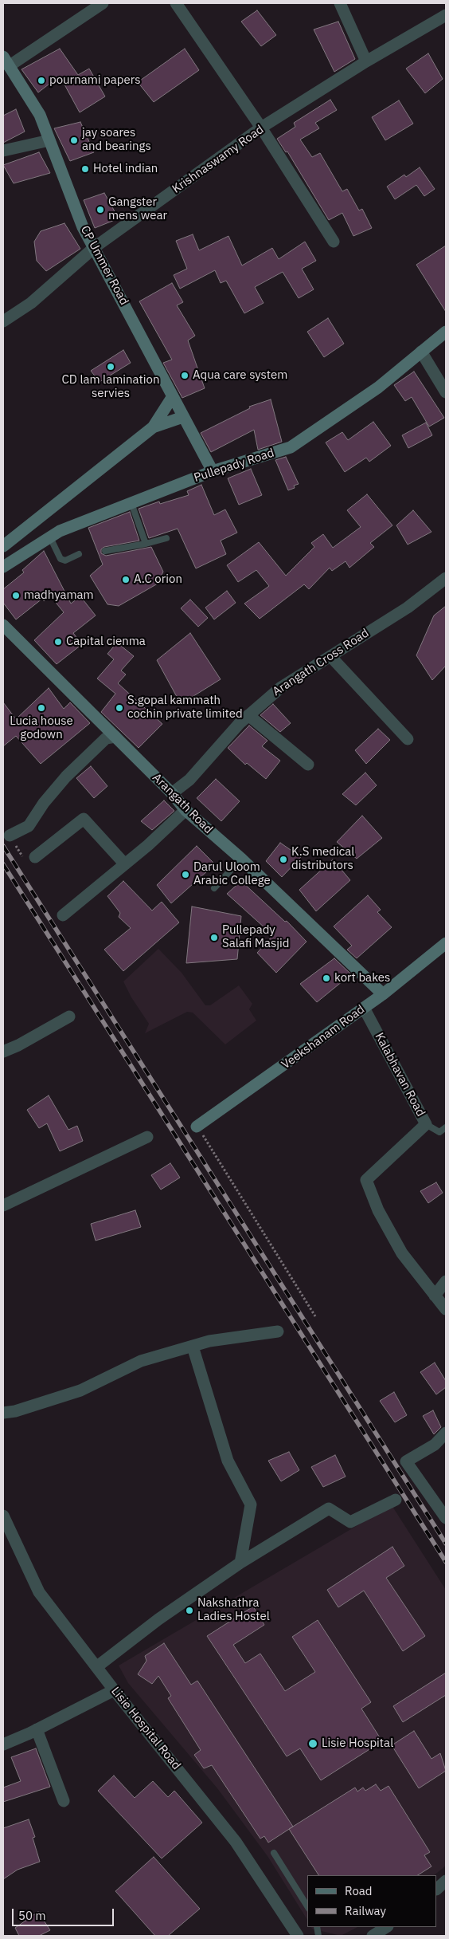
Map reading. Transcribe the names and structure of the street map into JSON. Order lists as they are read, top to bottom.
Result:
{
  "streets": {
    "street": [
      "Krishnaswamy Road",
      "CP Ummer Road",
      "Pullepady Road",
      "Arangath Cross Road",
      "Arangath Road",
      "Veekshanam Road",
      "Kalabhavan Road",
      "Lisie Hospital Road"
    ]
  },
  "crossings": [
    ["Krishnaswamy Road", "CP Ummer Road"],
    ["CP Ummer Road", "Pullepady Road"],
    ["Arangath Cross Road", "Arangath Road"],
    ["Arangath Road", "Veekshanam Road"],
    ["Veekshanam Road", "Kalabhavan Road"]
  ],
  "places": [
    "pournami papers",
    "jay soares and bearings",
    "Hotel indian",
    "Gangster mens wear",
    "CD lam lamination servies",
    "Aqua care system",
    "A.C orion",
    "madhyamam",
    "Capital cienma",
    "Lucia house godown",
    "S.gopal kammath cochin private limited",
    "K.S medical distributors",
    "Darul Uloom Arabic College",
    "Pullepady Salafi Masjid",
    "kort bakes",
    "Nakshathra Ladies Hostel",
    "Lisie Hospital"
  ],
  "legend": ["Road", "Railway"],
  "scale_bar": "50 m"
}
